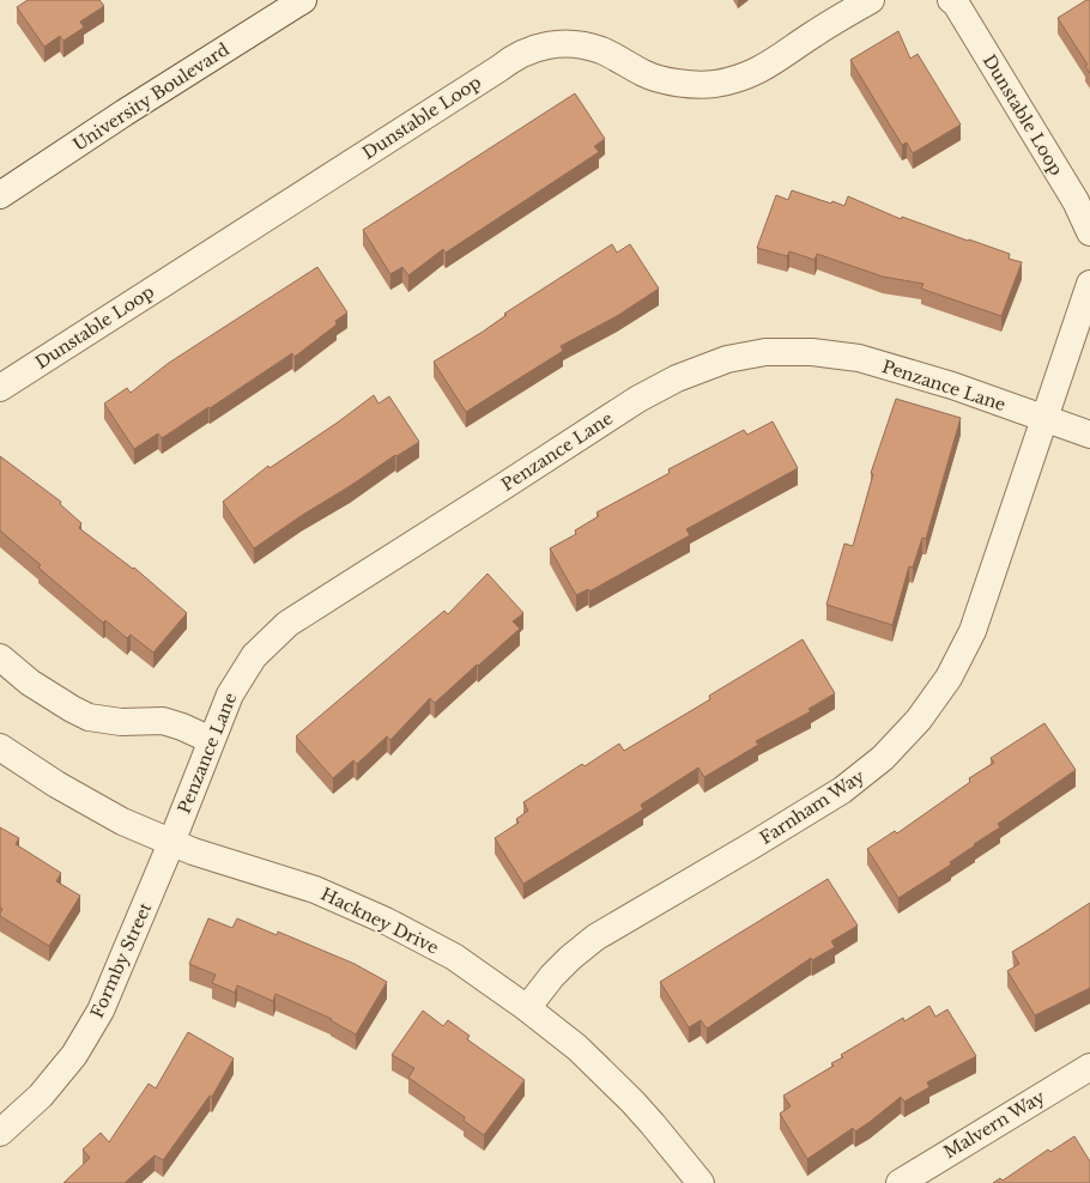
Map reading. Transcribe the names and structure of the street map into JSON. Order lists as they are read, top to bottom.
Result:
{
  "streets": {
    "street": [
      "University Boulevard",
      "Dunstable Loop",
      "Penzance Lane",
      "Farnham Way",
      "Hackney Drive",
      "Formby Street",
      "Malvern Way"
    ]
  },
  "crossings": [
    ["Penzance Lane", "Farnham Way"],
    ["Penzance Lane", "Hackney Drive"],
    ["Penzance Lane", "Formby Street"],
    ["Farnham Way", "Hackney Drive"],
    ["Hackney Drive", "Formby Street"]
  ]
}
